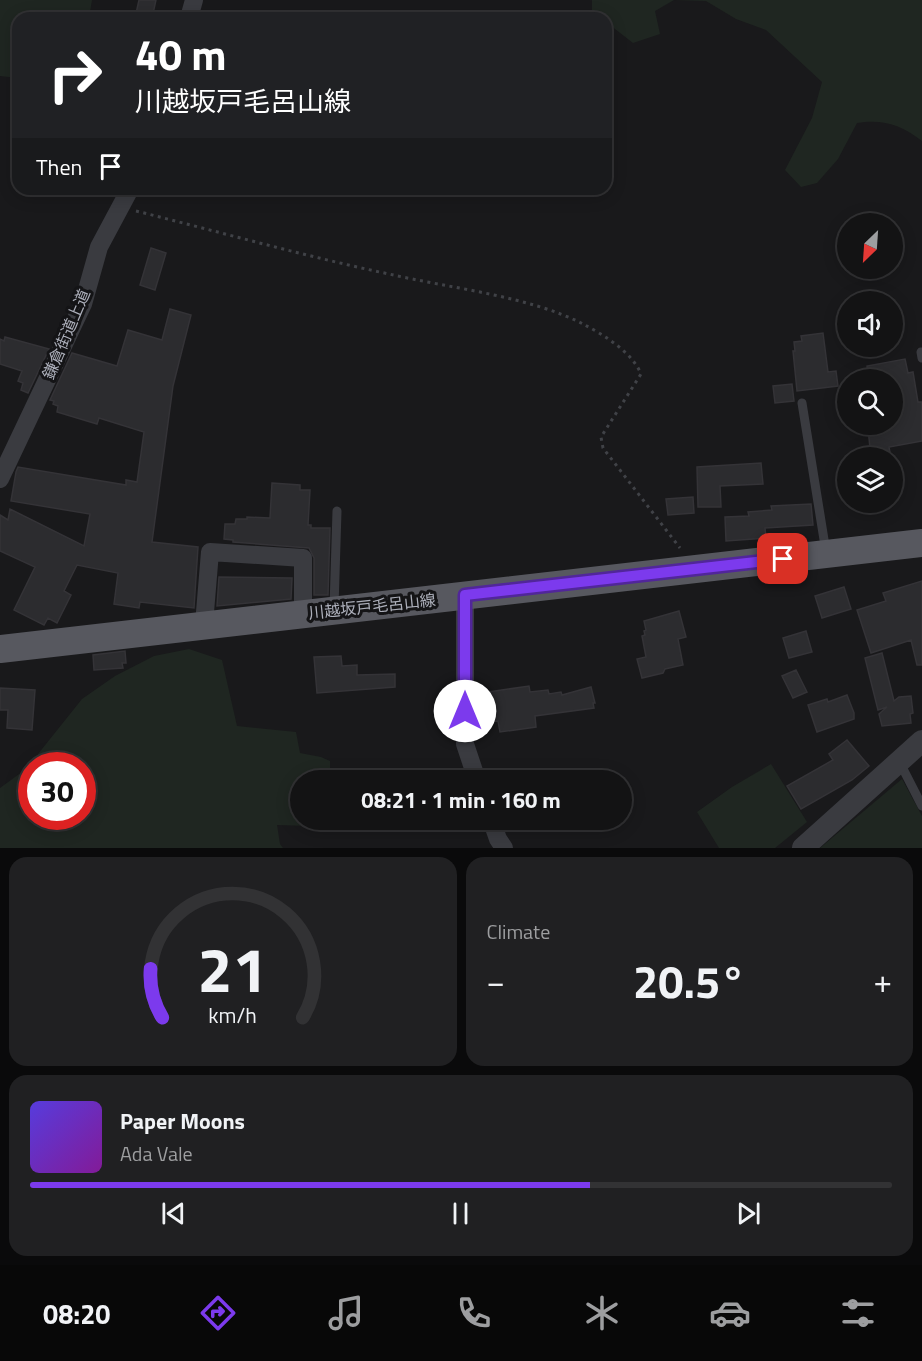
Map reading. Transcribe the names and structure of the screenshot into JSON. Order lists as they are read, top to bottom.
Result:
{
  "streets": {
    "main road": ["川越坂戸毛呂山線"],
    "street": ["鎌倉街道上道"]
  },
  "north": "bottom left",
  "page": {
    "turn": ["40 m", "川越坂戸毛呂山線"],
    "then": "Then",
    "limit": "30",
    "trip": "08:21 · 1 min · 160 m",
    "tile": "Climate",
    "heat": ["−", "20.5°", "+"],
    "song": ["Paper Moons", "Ada Vale"],
    "tabs": "08:20",
    "gauge": ["21", "km/h"]
  }
}
